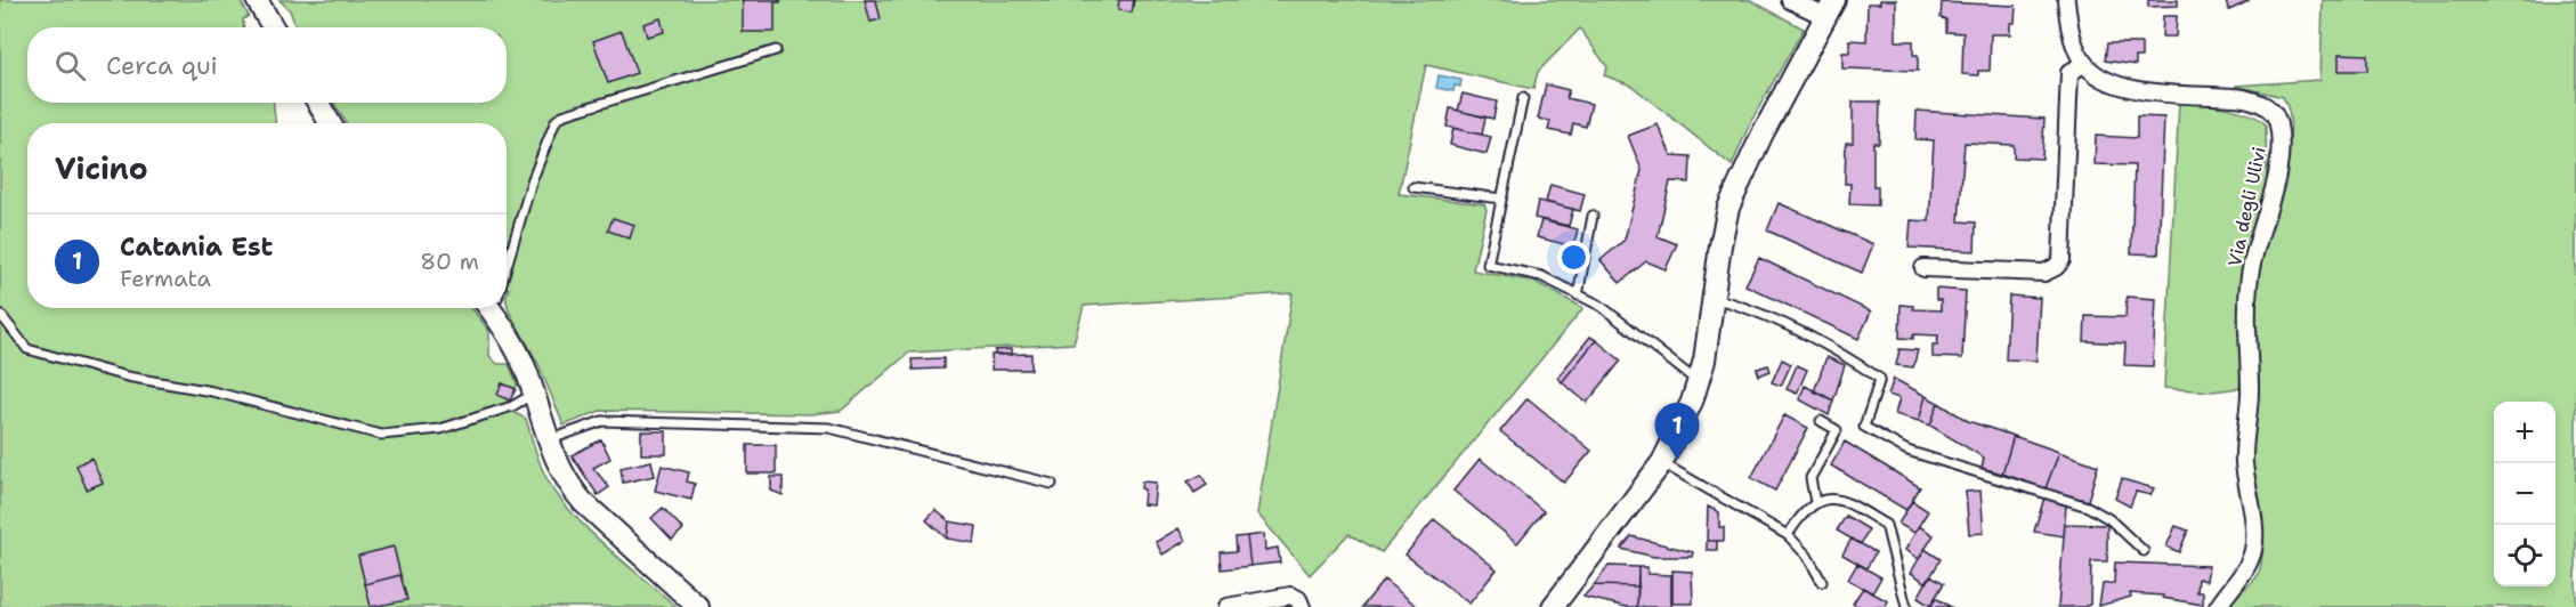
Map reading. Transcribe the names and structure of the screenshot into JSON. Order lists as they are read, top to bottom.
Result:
{
  "streets": {
    "street": ["Via degli Ulivi"]
  },
  "page": {
    "search": "Cerca qui",
    "heading": "Vicino",
    "list": [
      {
        "mark": "1",
        "name": "Catania Est",
        "note": "Fermata",
        "value": "80 m"
      }
    ],
    "map_buttons": ["+", "−"],
    "pins": "1"
  }
}
